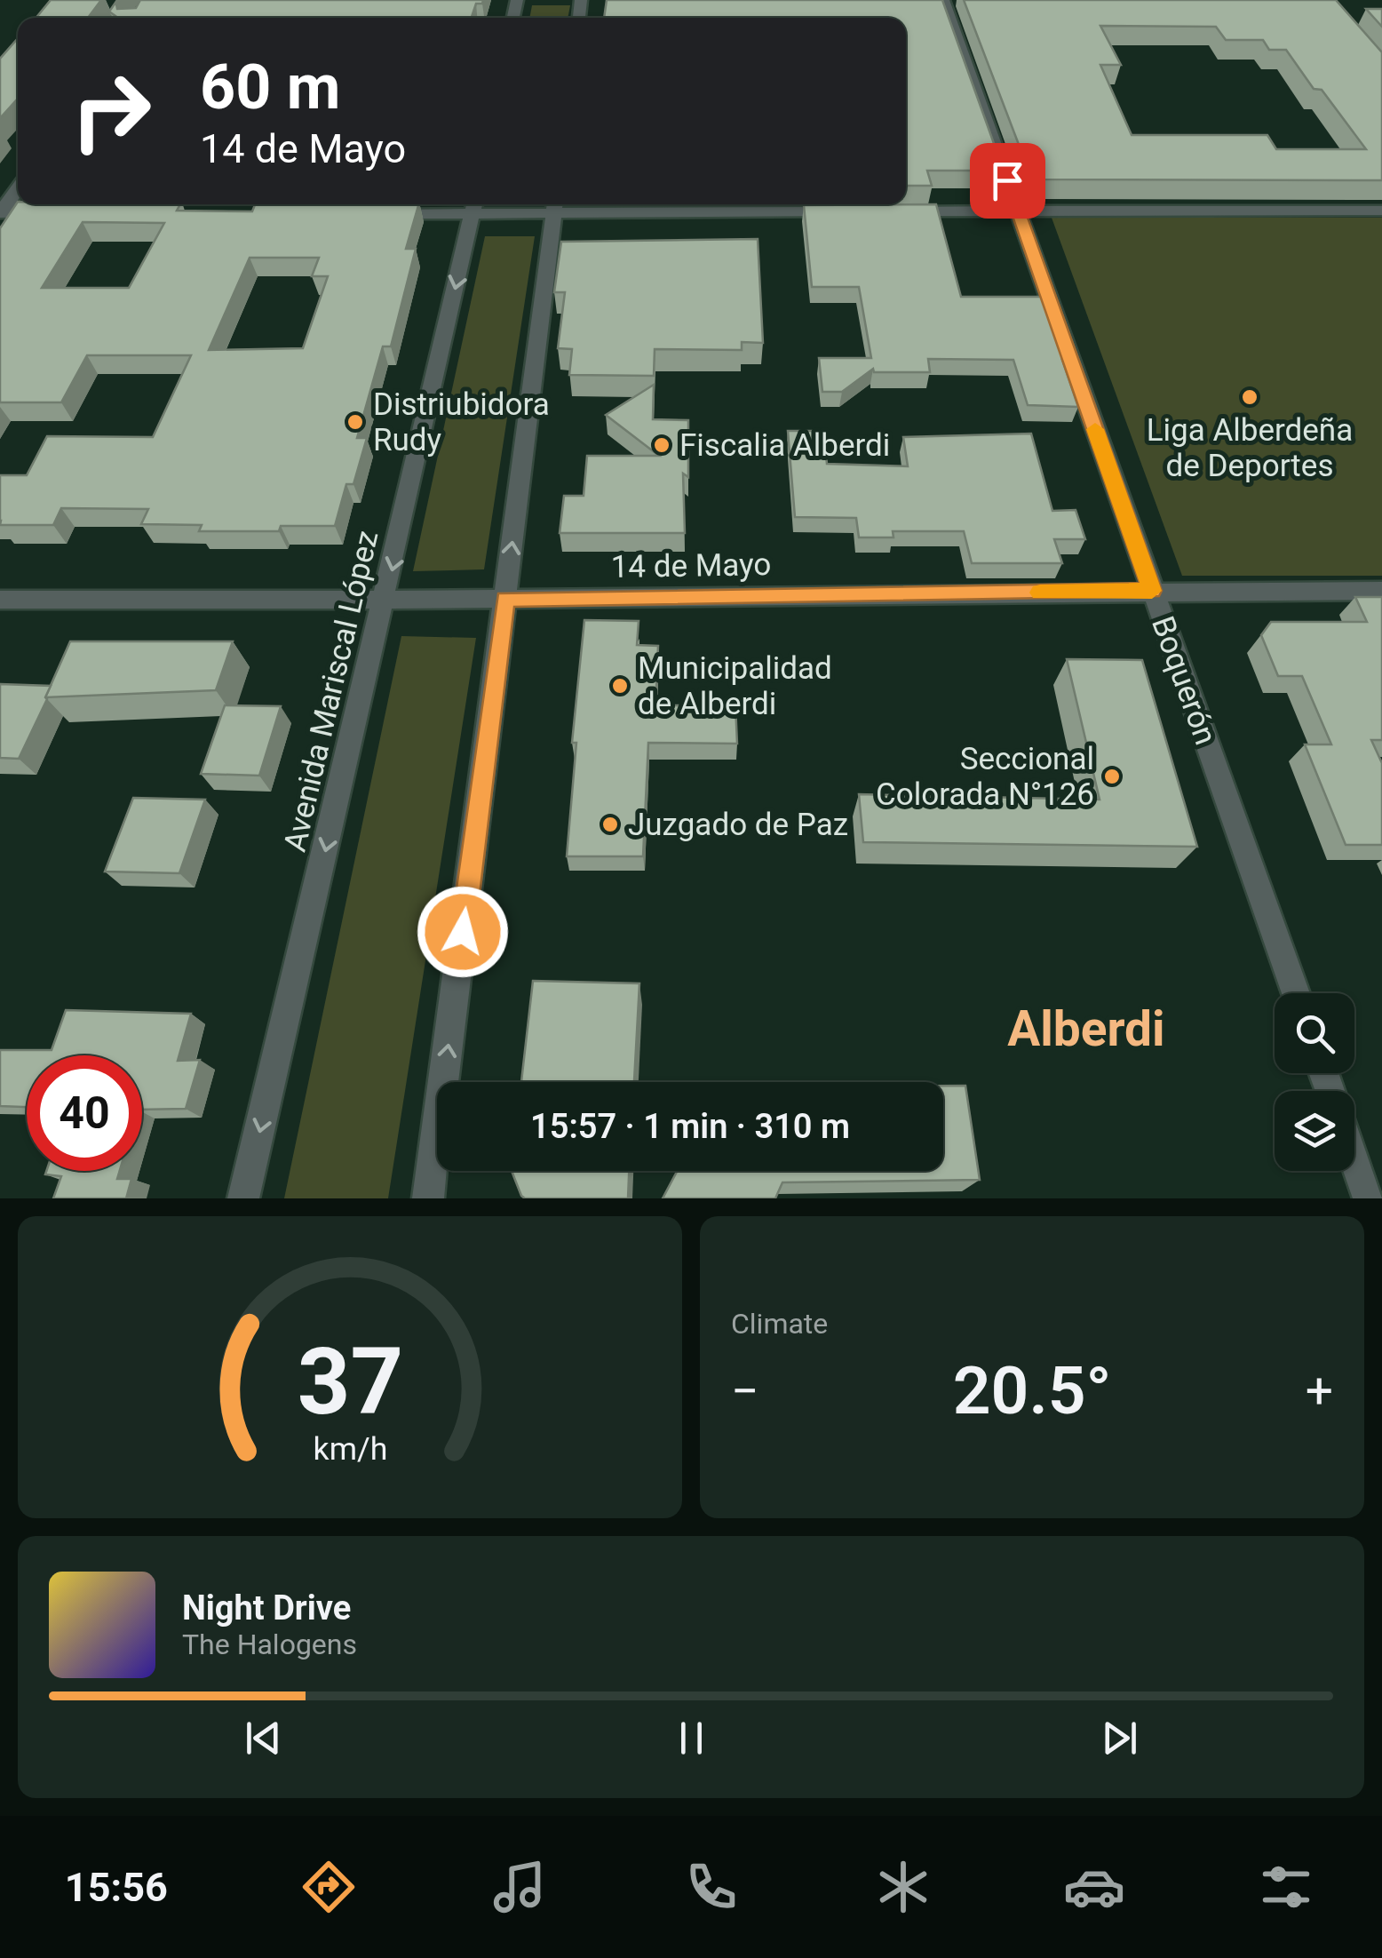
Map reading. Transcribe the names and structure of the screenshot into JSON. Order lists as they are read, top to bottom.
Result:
{
  "streets": {
    "street": ["14 de Mayo", "Boquerón", "Avenida Mariscal López"]
  },
  "crossings": [
    ["14 de Mayo", "Boquerón"],
    ["14 de Mayo", "Avenida Mariscal López"]
  ],
  "districts": ["Alberdi"],
  "places": [
    "Liga Alberdeña de Deportes",
    "Distriubidora Rudy",
    "Fiscalia Alberdi",
    "Municipalidad de Alberdi",
    "Seccional Colorada N°126",
    "Juzgado de Paz"
  ],
  "page": {
    "turn": ["60 m", "14 de Mayo"],
    "limit": "40",
    "trip": "15:57 · 1 min · 310 m",
    "tile": "Climate",
    "heat": ["−", "20.5°", "+"],
    "song": ["Night Drive", "The Halogens"],
    "tabs": "15:56",
    "gauge": ["37", "km/h"]
  }
}
